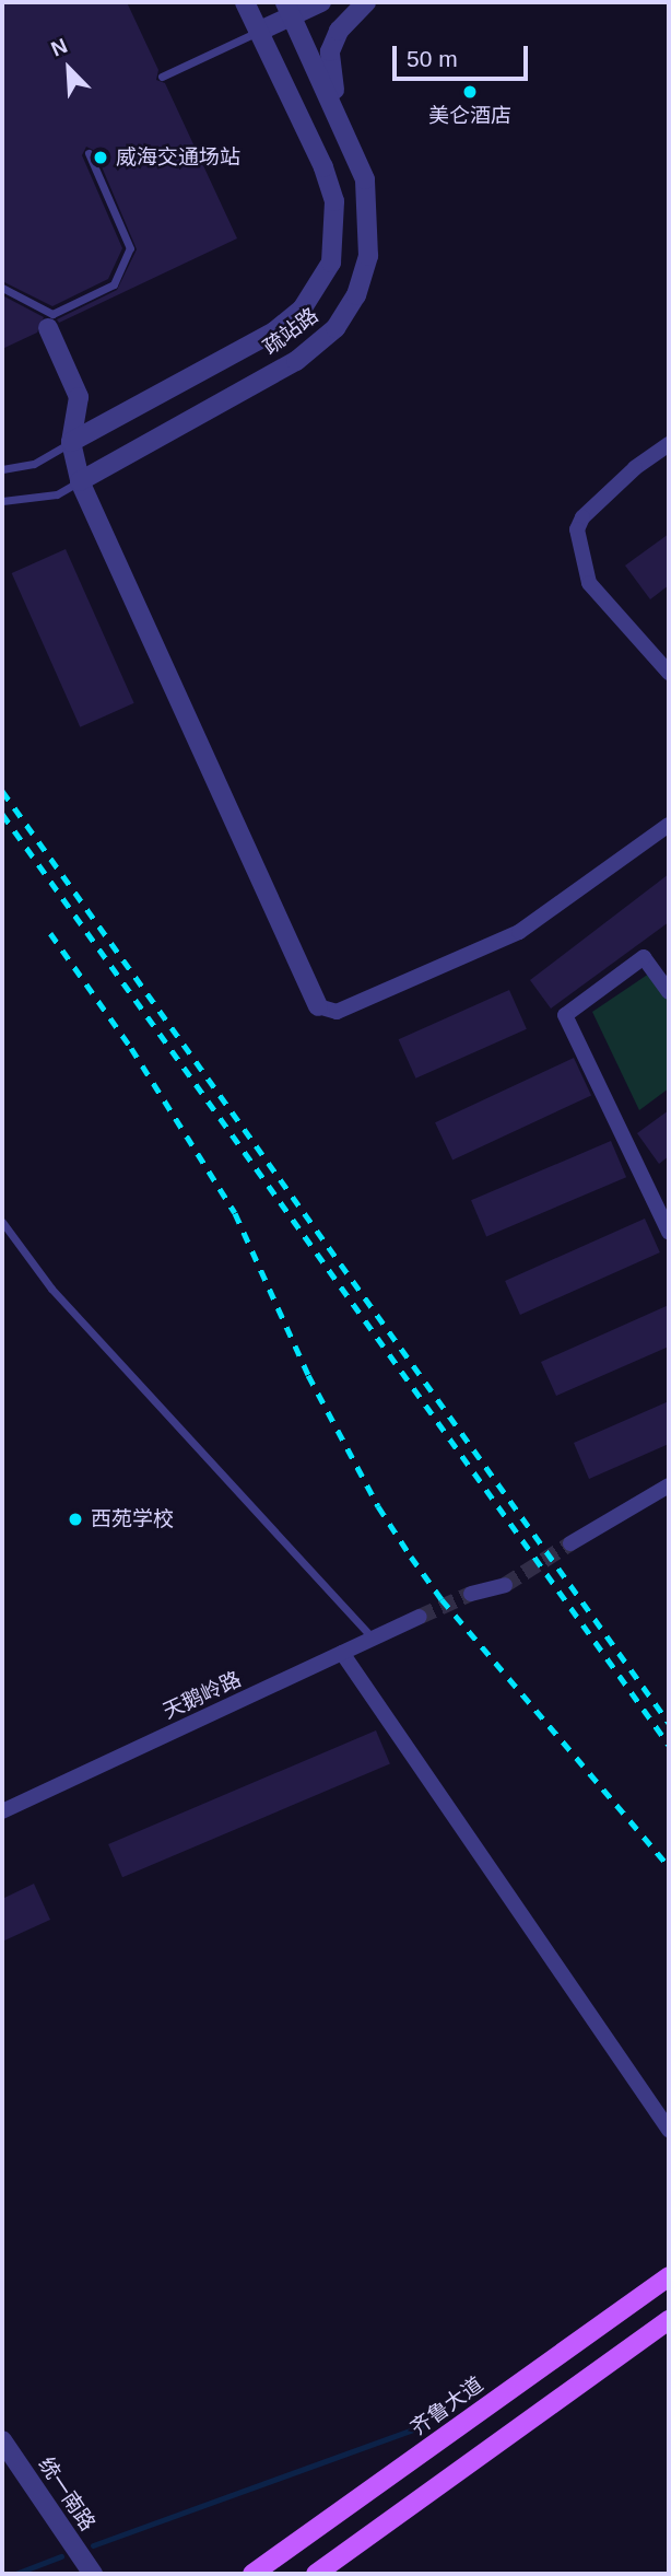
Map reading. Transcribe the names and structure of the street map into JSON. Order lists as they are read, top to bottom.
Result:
{
  "streets": {
    "main road": ["齐鲁大道"],
    "street": ["疏站路", "天鹅岭路", "统一南路"]
  },
  "places": ["美仑酒店", "威海交通场站", "西苑学校"],
  "scale_bar": "50 m",
  "north": "top left"
}
